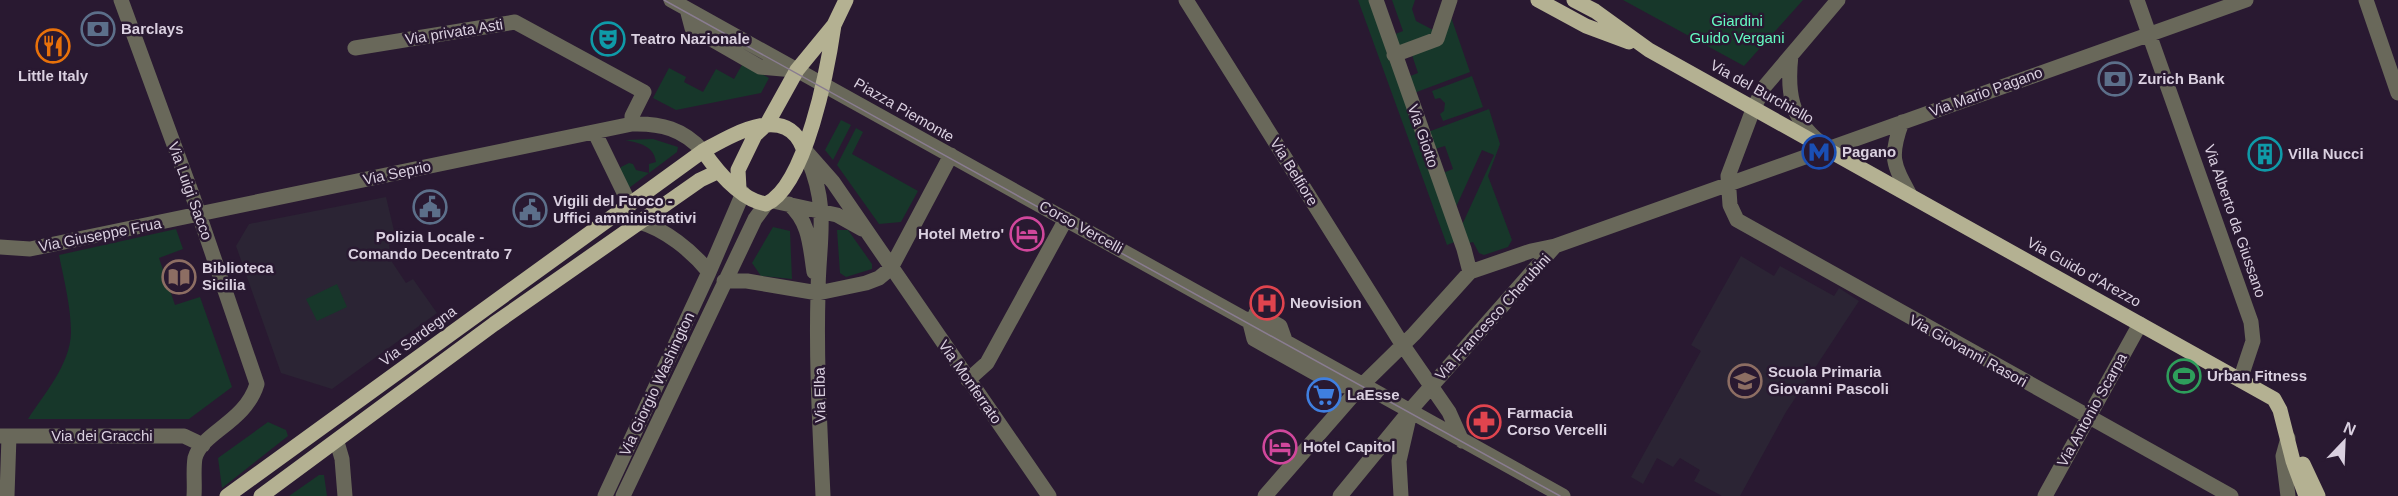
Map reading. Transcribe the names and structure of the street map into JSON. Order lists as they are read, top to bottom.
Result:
{
  "streets": {
    "main road": ["Via del Burchiello", "Via Guido d'Arezzo", "Via Sardegna"],
    "street": [
      "Via privata Asti",
      "Via Mario Pagano",
      "Piazza Piemonte",
      "Via Giotto",
      "Via Belfiore",
      "Via Seprio",
      "Via Luigi Sacco",
      "Via Alberto da Giussano",
      "Corso Vercelli",
      "Via Giuseppe Frua",
      "Via Francesco Cherubini",
      "Via Giovanni Rasori",
      "Via Monferrato",
      "Via Giorgio Washington",
      "Via Elba",
      "Via Antonio Scarpa",
      "Via dei Gracchi"
    ]
  },
  "crossings": [
    ["Via del Burchiello", "Via Mario Pagano"],
    ["Via del Burchiello", "Via Guido d'Arezzo"],
    ["Via Mario Pagano", "Via Alberto da Giussano"],
    ["Via Mario Pagano", "Via Guido d'Arezzo"],
    ["Via Mario Pagano", "Via Francesco Cherubini"],
    ["Via Mario Pagano", "Via Giovanni Rasori"],
    ["Piazza Piemonte", "Corso Vercelli"],
    ["Piazza Piemonte", "Via Monferrato"],
    ["Via Giotto", "Via Francesco Cherubini"],
    ["Via Belfiore", "Corso Vercelli"],
    ["Via Belfiore", "Via Francesco Cherubini"],
    ["Via Seprio", "Via Luigi Sacco"],
    ["Via Seprio", "Via Giuseppe Frua"],
    ["Via Luigi Sacco", "Via Giuseppe Frua"],
    ["Via Luigi Sacco", "Via dei Gracchi"],
    ["Via Alberto da Giussano", "Via Guido d'Arezzo"],
    ["Corso Vercelli", "Via Francesco Cherubini"],
    ["Via Guido d'Arezzo", "Via Antonio Scarpa"],
    ["Via Giovanni Rasori", "Via Antonio Scarpa"]
  ],
  "parks": ["Giardini Guido Vergani"],
  "places": {
    "bank": ["Barclays", "Zurich Bank"],
    "theatre": ["Teatro Nazionale"],
    "restaurant": ["Little Italy"],
    "metro station": ["Pagano"],
    "building": ["Villa Nucci"],
    "public building": ["Polizia Locale - Comando Decentrato 7", "Vigili del Fuoco - Uffici amministrativi"],
    "hotel": ["Hotel Metro'", "Hotel Capitol"],
    "library": ["Biblioteca Sicilia"],
    "hospital": ["Neovision"],
    "sports": ["Urban Fitness"],
    "school or university": ["Scuola Primaria Giovanni Pascoli"],
    "supermarket": ["LaEsse"],
    "pharmacy": ["Farmacia Corso Vercelli"]
  },
  "north": "top right"
}
